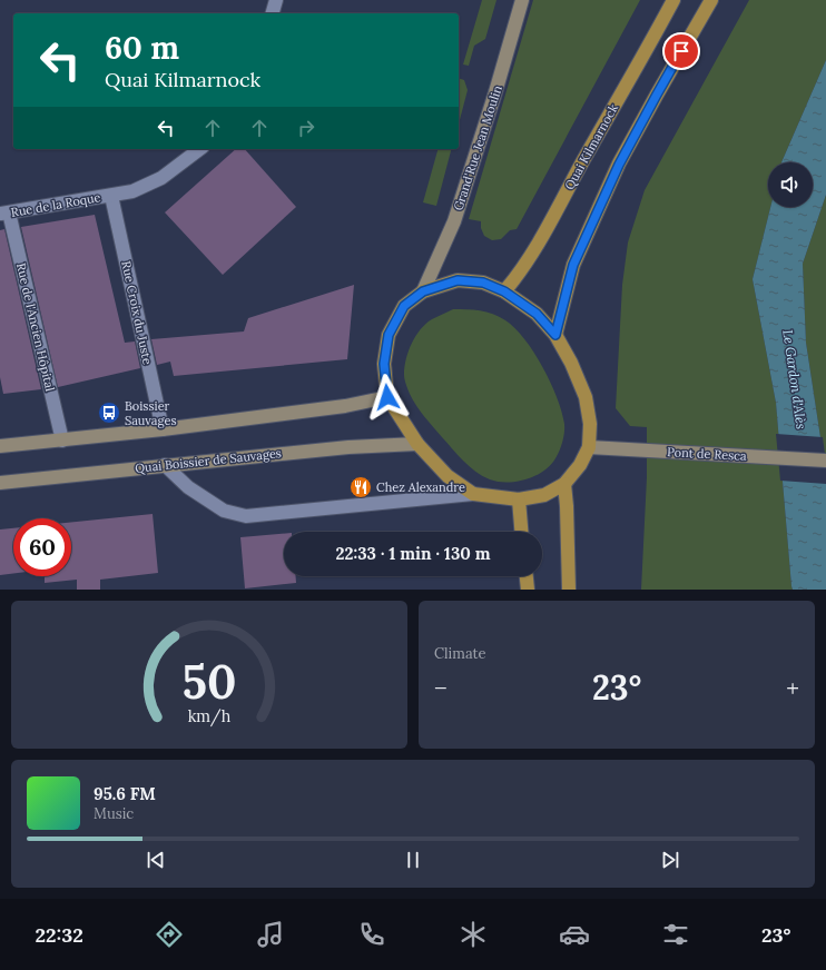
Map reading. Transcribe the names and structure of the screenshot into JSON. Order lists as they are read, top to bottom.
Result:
{
  "streets": {
    "main road": [
      "Quai Kilmarnock",
      "Grand'Rue Jean Moulin",
      "Pont de Resca",
      "Quai Boissier de Sauvages"
    ],
    "street": ["Rue de la Roque", "Rue Croix du Juste", "Rue de l'Ancien Hôpital"]
  },
  "crossings": [
    ["Rue de la Roque", "Rue Croix du Juste"],
    ["Rue de la Roque", "Rue de l'Ancien Hôpital"]
  ],
  "water": ["Le Gardon d'Alès"],
  "places": {
    "bus stop": ["Boissier Sauvages"],
    "restaurant": ["Chez Alexandre"]
  },
  "page": {
    "turn": ["60 m", "Quai Kilmarnock"],
    "limit": "60",
    "trip": "22:33 · 1 min · 130 m",
    "tile": "Climate",
    "heat": ["−", "23°", "+"],
    "song": ["95.6 FM", "Music"],
    "tabs": ["22:32", "23°"],
    "gauge": ["50", "km/h"]
  }
}
